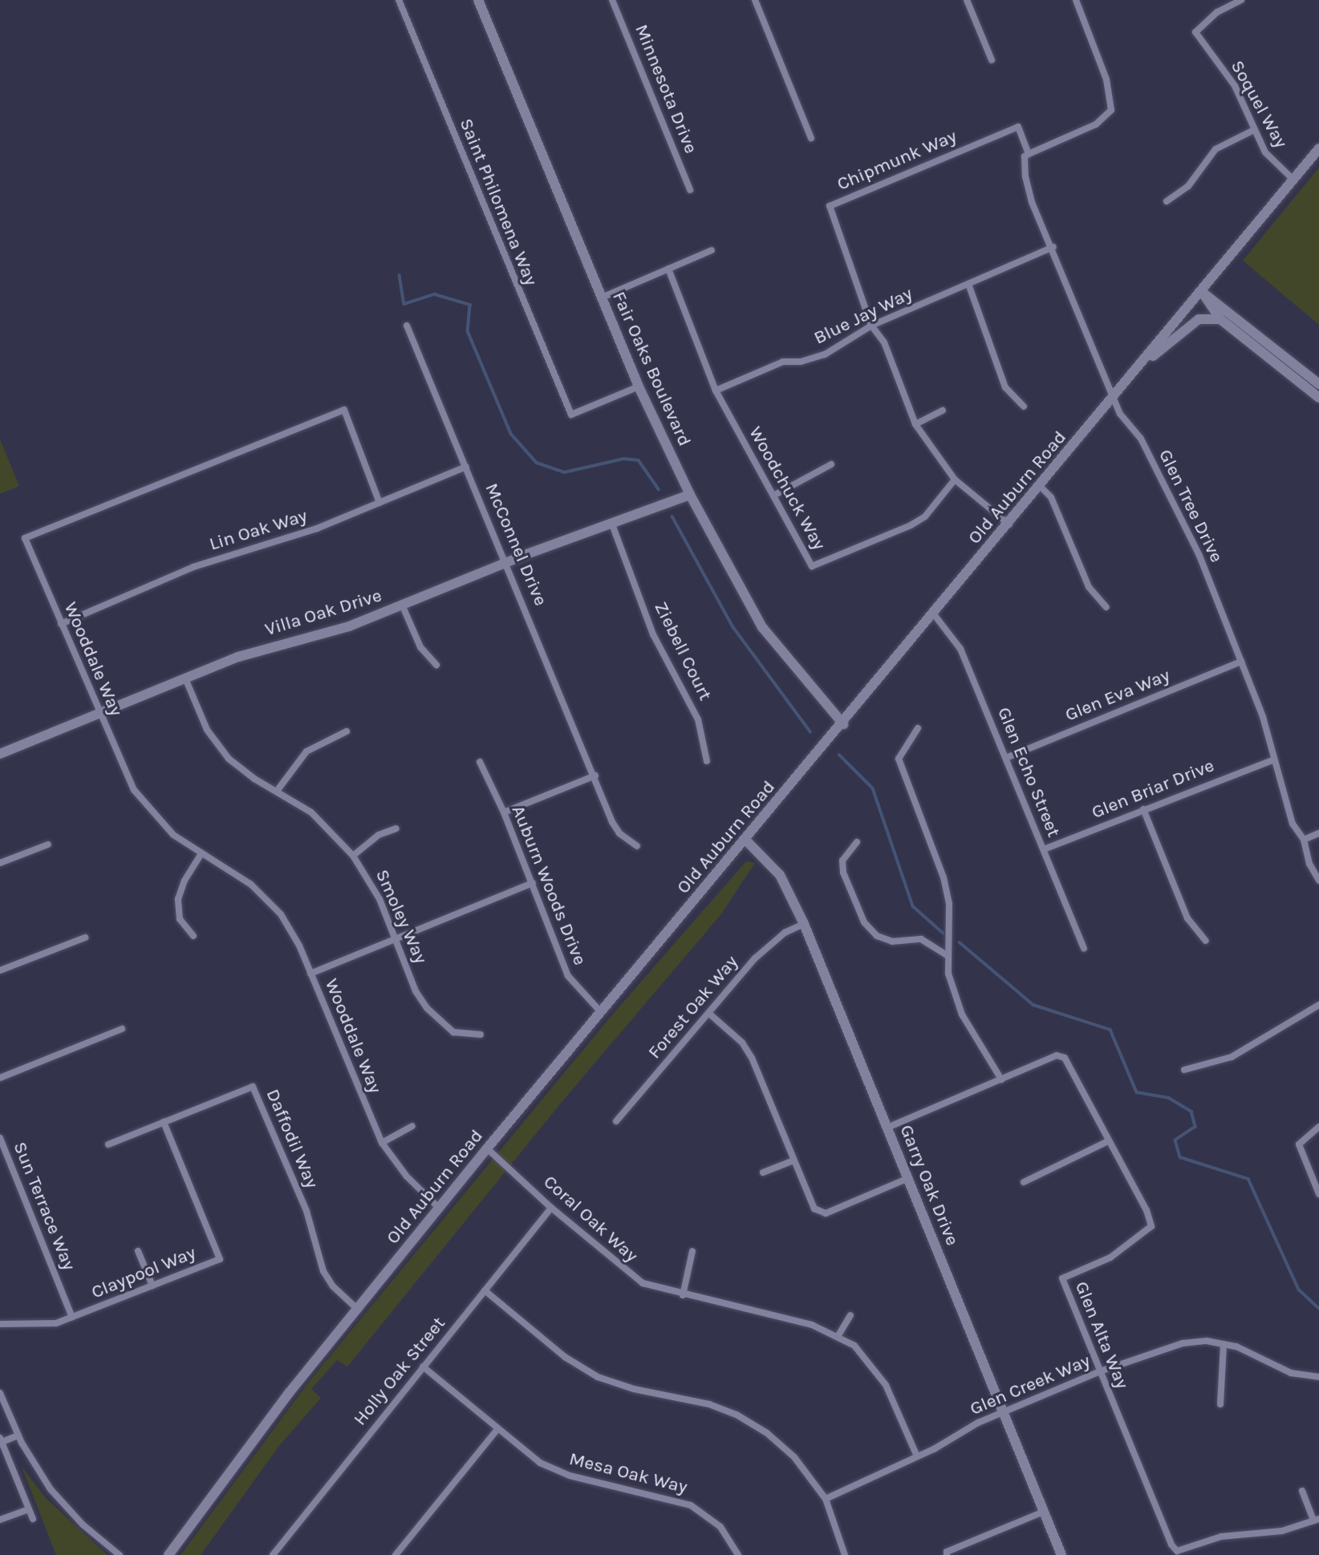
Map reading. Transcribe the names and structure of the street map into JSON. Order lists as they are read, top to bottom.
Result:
{
  "streets": {
    "main road": [
      "Fair Oaks Boulevard",
      "Old Auburn Road",
      "Villa Oak Drive",
      "Garry Oak Drive"
    ],
    "street": [
      "Minnesota Drive",
      "Soquel Way",
      "Chipmunk Way",
      "Saint Philomena Way",
      "Blue Jay Way",
      "Woodchuck Way",
      "Glen Tree Drive",
      "Lin Oak Way",
      "McConnel Drive",
      "Ziebell Court",
      "Wooddale Way",
      "Glen Eva Way",
      "Glen Echo Street",
      "Glen Briar Drive",
      "Auburn Woods Drive",
      "Smoley Way",
      "Forest Oak Way",
      "Daffodil Way",
      "Sun Terrace Way",
      "Coral Oak Way",
      "Claypool Way",
      "Glen Alta Way",
      "Holly Oak Street",
      "Glen Creek Way",
      "Mesa Oak Way"
    ]
  },
  "crossings": [
    ["Soquel Way", "Old Auburn Road"],
    ["Chipmunk Way", "Blue Jay Way"],
    ["Chipmunk Way", "Old Auburn Road"],
    ["Chipmunk Way", "Woodchuck Way"],
    ["Chipmunk Way", "Glen Tree Drive"],
    ["Saint Philomena Way", "Fair Oaks Boulevard"],
    ["Blue Jay Way", "Woodchuck Way"],
    ["Blue Jay Way", "Glen Tree Drive"],
    ["Fair Oaks Boulevard", "Old Auburn Road"],
    ["Fair Oaks Boulevard", "Villa Oak Drive"],
    ["Old Auburn Road", "Glen Tree Drive"],
    ["Old Auburn Road", "Wooddale Way"],
    ["Old Auburn Road", "Glen Echo Street"],
    ["Old Auburn Road", "Auburn Woods Drive"],
    ["Old Auburn Road", "Daffodil Way"],
    ["Old Auburn Road", "Garry Oak Drive"],
    ["Old Auburn Road", "Coral Oak Way"],
    ["Glen Tree Drive", "Glen Eva Way"],
    ["Glen Tree Drive", "Glen Briar Drive"],
    ["Lin Oak Way", "McConnel Drive"],
    ["Lin Oak Way", "Wooddale Way"],
    ["McConnel Drive", "Villa Oak Drive"],
    ["Villa Oak Drive", "Ziebell Court"],
    ["Villa Oak Drive", "Wooddale Way"],
    ["Villa Oak Drive", "Smoley Way"],
    ["Glen Eva Way", "Glen Echo Street"],
    ["Glen Echo Street", "Glen Briar Drive"],
    ["Forest Oak Way", "Garry Oak Drive"],
    ["Daffodil Way", "Claypool Way"],
    ["Garry Oak Drive", "Glen Creek Way"],
    ["Sun Terrace Way", "Claypool Way"],
    ["Coral Oak Way", "Holly Oak Street"],
    ["Coral Oak Way", "Glen Creek Way"],
    ["Glen Alta Way", "Glen Creek Way"],
    ["Holly Oak Street", "Mesa Oak Way"]
  ]
}
